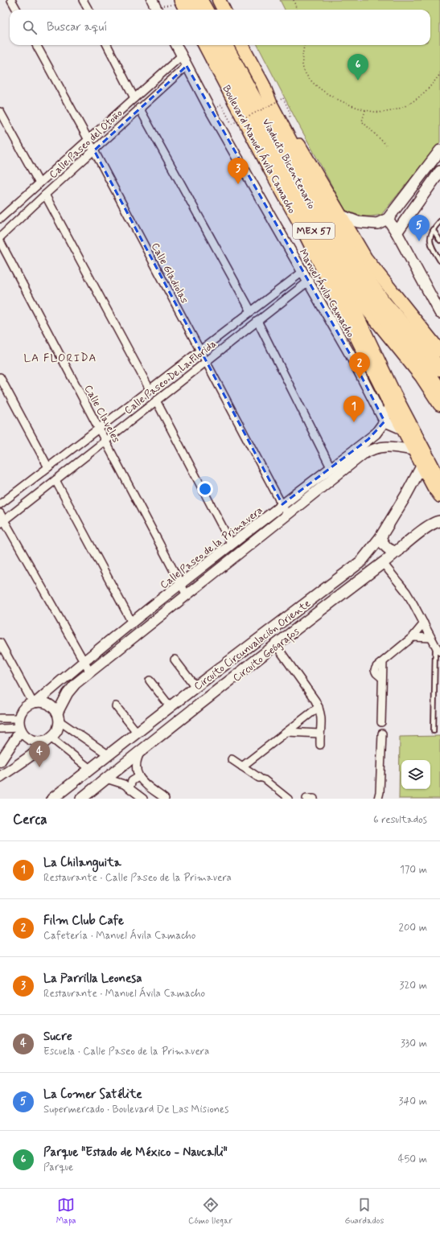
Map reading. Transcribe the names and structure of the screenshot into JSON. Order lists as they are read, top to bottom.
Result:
{
  "streets": {
    "highway": ["Boulevard Manuel Ávila Camacho", "Viaducto Bicentenario", "MEX 57"],
    "main road": ["Circuito Circunvalación Oriente", "Circuito Geógrafos"],
    "street": [
      "Calle Paseo del Otoño",
      "Calle Gladiolas",
      "Manuel Ávila Camacho",
      "Calle Paseo De La Florida",
      "Calle Claveles",
      "Calle Paseo de la Primavera"
    ]
  },
  "crossings": [
    ["Calle Paseo del Otoño", "Calle Gladiolas"],
    ["Calle Paseo del Otoño", "Manuel Ávila Camacho"],
    ["Boulevard Manuel Ávila Camacho", "Calle Paseo de la Primavera"],
    ["Boulevard Manuel Ávila Camacho", "Circuito Circunvalación Oriente"],
    ["Calle Gladiolas", "Calle Paseo De La Florida"],
    ["Calle Gladiolas", "Calle Paseo de la Primavera"],
    ["Manuel Ávila Camacho", "Calle Paseo De La Florida"],
    ["Manuel Ávila Camacho", "Calle Paseo de la Primavera"],
    ["Calle Paseo De La Florida", "Calle Claveles"],
    ["Calle Claveles", "Calle Paseo de la Primavera"]
  ],
  "districts": ["LA FLORIDA"],
  "page": {
    "search": "Buscar aquí",
    "pins": [
      "6",
      "3",
      "5",
      "2",
      "1",
      "4"
    ],
    "heading": ["Cerca", "6 resultados"],
    "list": [
      {
        "mark": "1",
        "name": "La Chilanguita",
        "note": "Restaurante · Calle Paseo de la Primavera",
        "value": "170 m"
      },
      {
        "mark": "2",
        "name": "Film Club Cafe",
        "note": "Cafetería · Manuel Ávila Camacho",
        "value": "200 m"
      },
      {
        "mark": "3",
        "name": "La Parrilla Leonesa",
        "note": "Restaurante · Manuel Ávila Camacho",
        "value": "320 m"
      },
      {
        "mark": "4",
        "name": "Sucre",
        "note": "Escuela · Calle Paseo de la Primavera",
        "value": "330 m"
      },
      {
        "mark": "5",
        "name": "La Comer Satélite",
        "note": "Supermercado · Boulevard De Las Misiones",
        "value": "340 m"
      },
      {
        "mark": "6",
        "name": "Parque \"Estado de México - Naucalli\"",
        "note": "Parque",
        "value": "450 m"
      }
    ],
    "nav": ["Mapa", "Cómo llegar", "Guardados"]
  }
}
